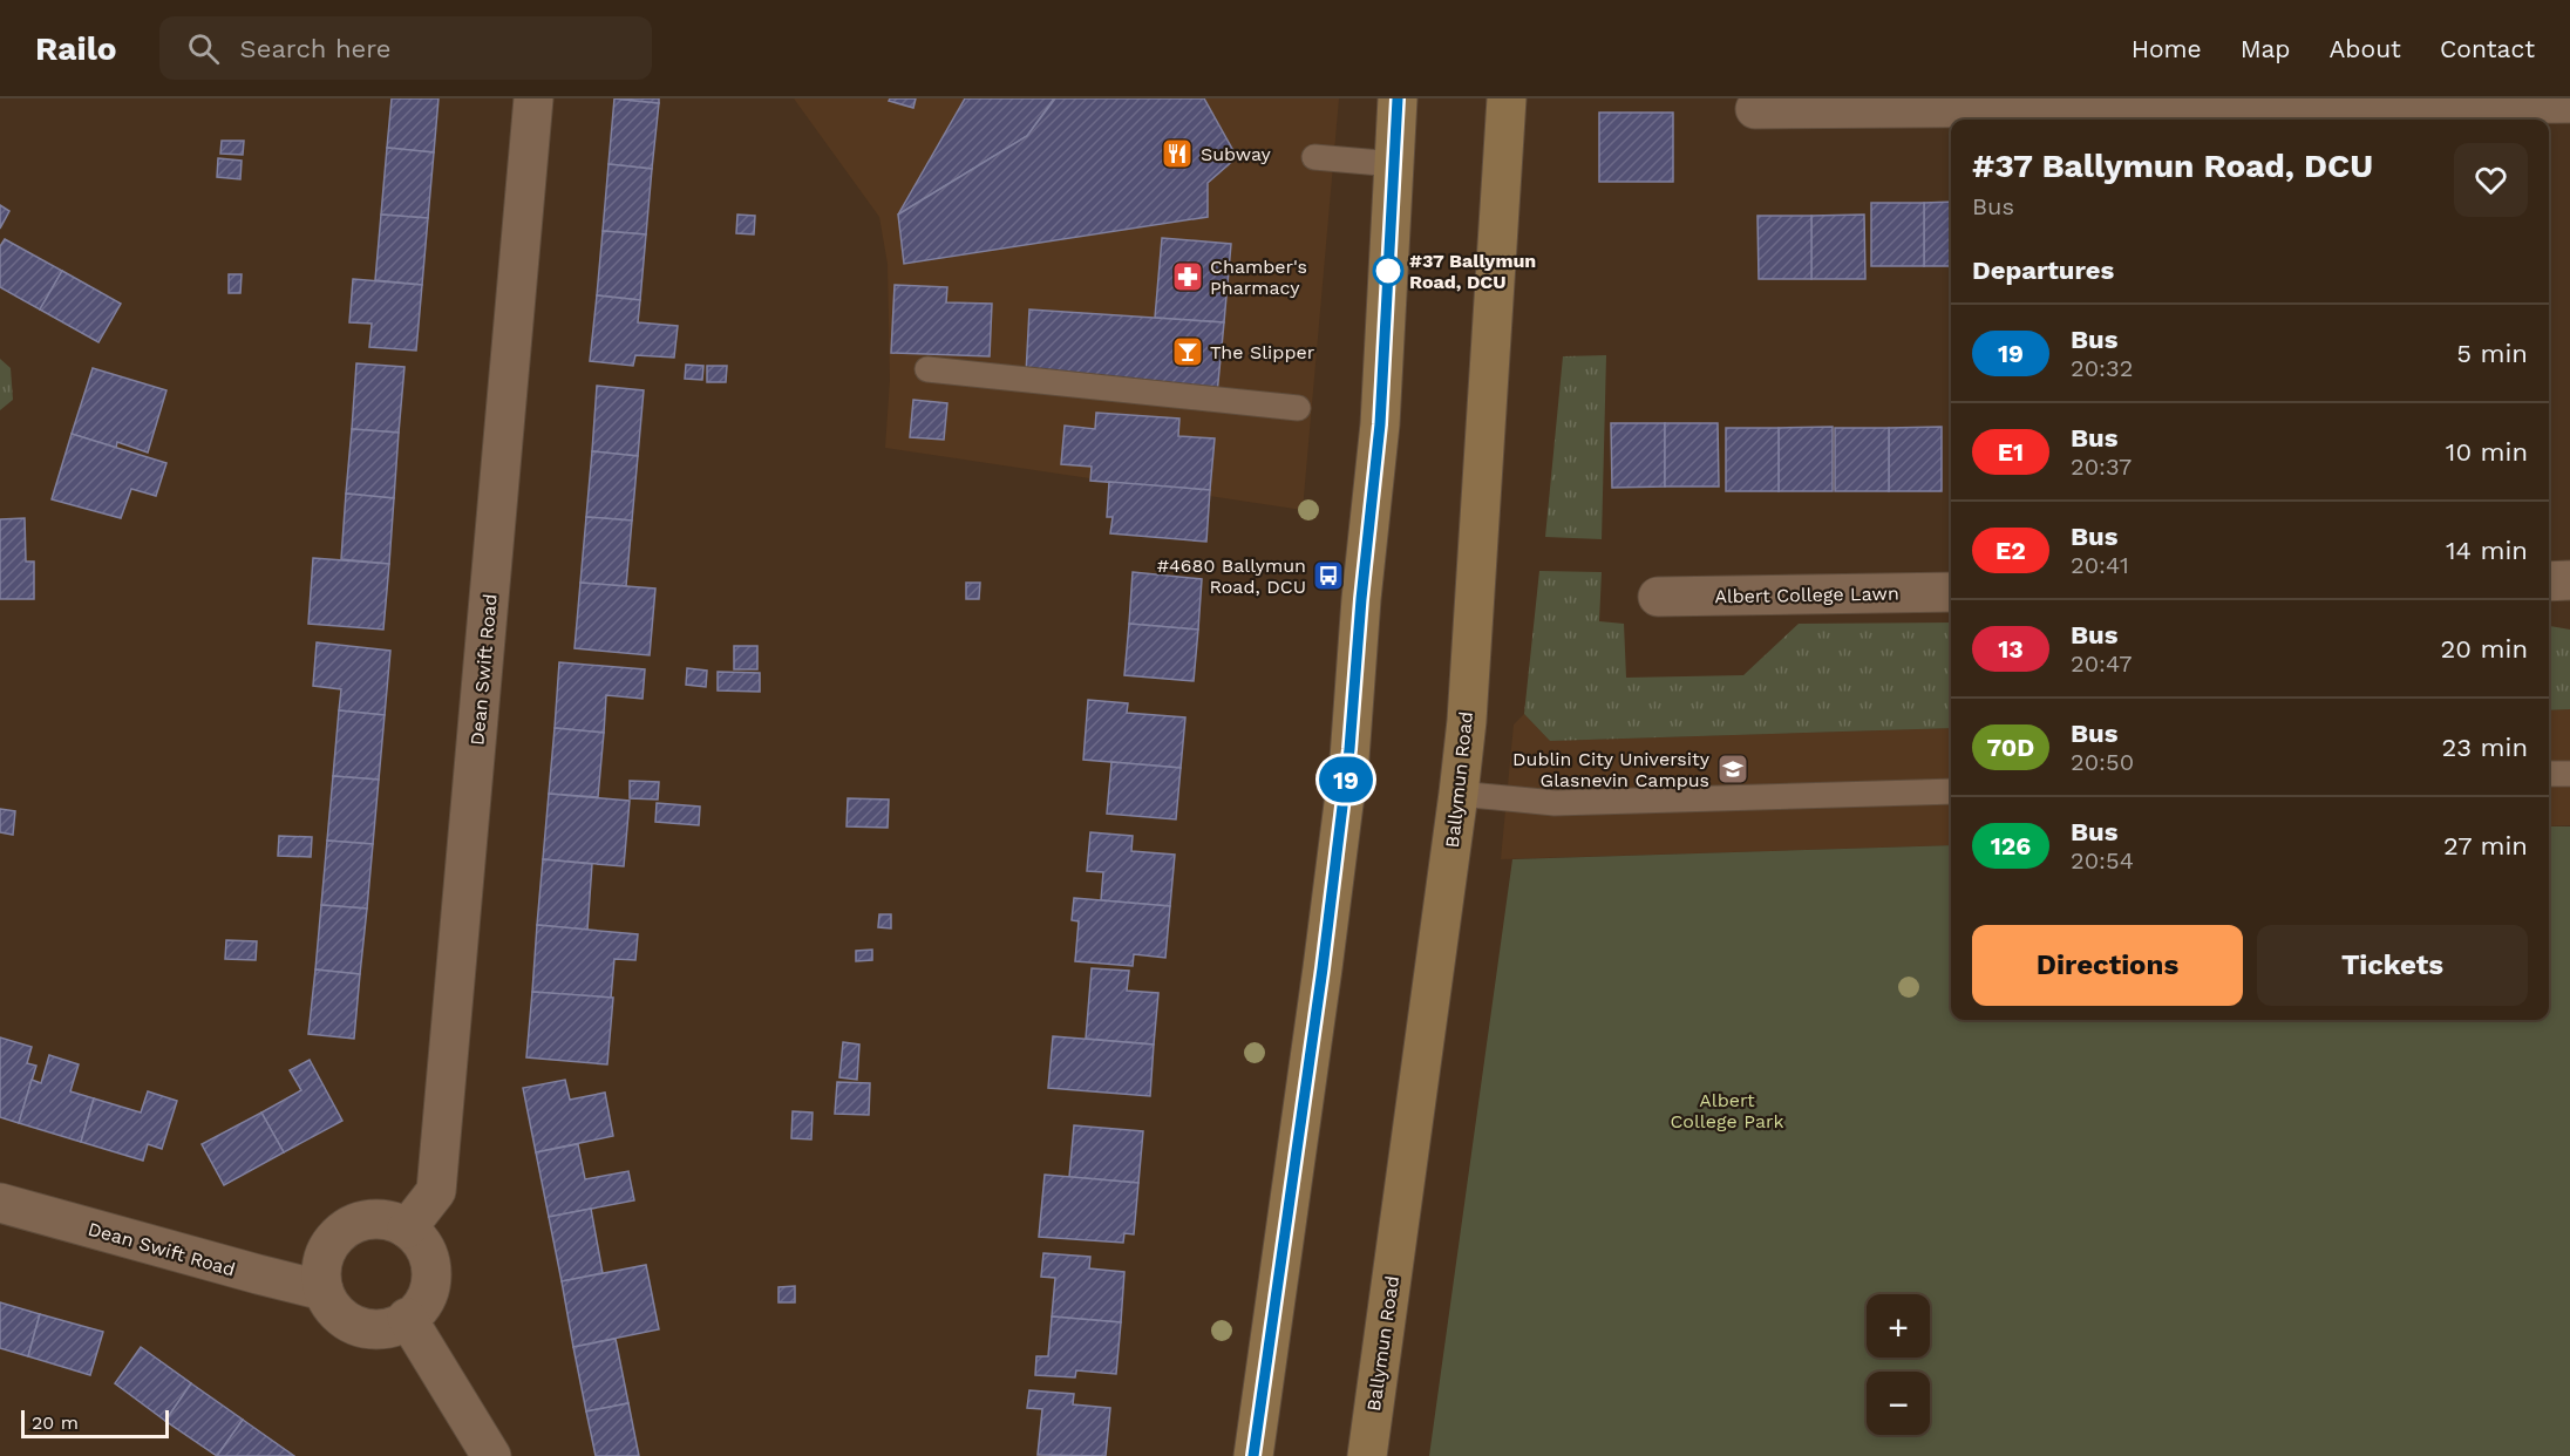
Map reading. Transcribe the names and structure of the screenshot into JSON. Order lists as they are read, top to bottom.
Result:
{
  "streets": {
    "main road": ["Ballymun Road"],
    "street": ["Albert College Lawn", "Dean Swift Road"]
  },
  "parks": ["Albert College Park"],
  "places": {
    "restaurant": ["Subway"],
    "other": ["#37 Ballymun Road, DCU"],
    "pharmacy": ["Chamber's Pharmacy"],
    "bar": ["The Slipper"],
    "bus stop": ["#4680 Ballymun Road, DCU"],
    "school or university": ["Dublin City University Glasnevin Campus"]
  },
  "lines": ["bus line 19"],
  "scale_bar": "20 m",
  "page": {
    "header": "Railo",
    "search": "Search here",
    "nav": [
      "Home",
      "Map",
      "About",
      "Contact"
    ],
    "on_map": "19",
    "heading": [
      ["#37 Ballymun Road, DCU", "Bus"],
      "Departures"
    ],
    "list": [
      {
        "mark": "19",
        "name": "Bus",
        "note": "20:32",
        "value": "5 min"
      },
      {
        "mark": "E1",
        "name": "Bus",
        "note": "20:37",
        "value": "10 min"
      },
      {
        "mark": "E2",
        "name": "Bus",
        "note": "20:41",
        "value": "14 min"
      },
      {
        "mark": "13",
        "name": "Bus",
        "note": "20:47",
        "value": "20 min"
      },
      {
        "mark": "70D",
        "name": "Bus",
        "note": "20:50",
        "value": "23 min"
      },
      {
        "mark": "126",
        "name": "Bus",
        "note": "20:54",
        "value": "27 min"
      }
    ],
    "buttons": ["Directions", "Tickets"],
    "map_buttons": ["+", "−"],
    "scale": "20 m"
  }
}
